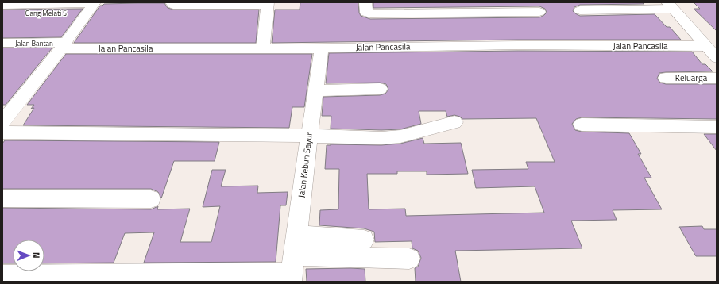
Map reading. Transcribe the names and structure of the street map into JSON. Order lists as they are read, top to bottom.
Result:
{
  "streets": {
    "main road": [
      "Gang Melati 5",
      "Jalan Bantan",
      "Jalan Pancasila",
      "Keluarga",
      "Jalan Kebun Sayur"
    ]
  },
  "crossings": [
    ["Jalan Bantan", "Jalan Pancasila"],
    ["Jalan Pancasila", "Jalan Kebun Sayur"]
  ],
  "north": "right"
}
